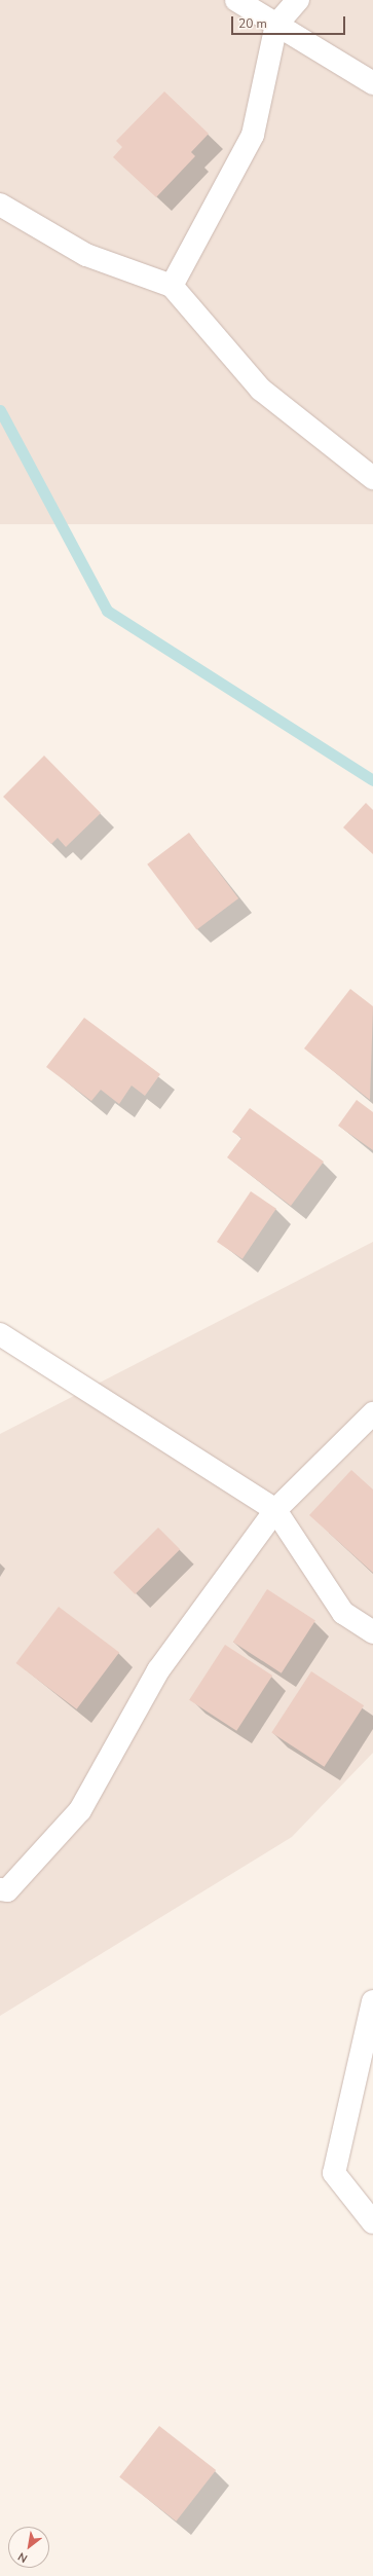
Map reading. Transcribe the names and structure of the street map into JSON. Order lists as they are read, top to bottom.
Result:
{
  "scale_bar": "20 m",
  "north": "bottom left"
}
